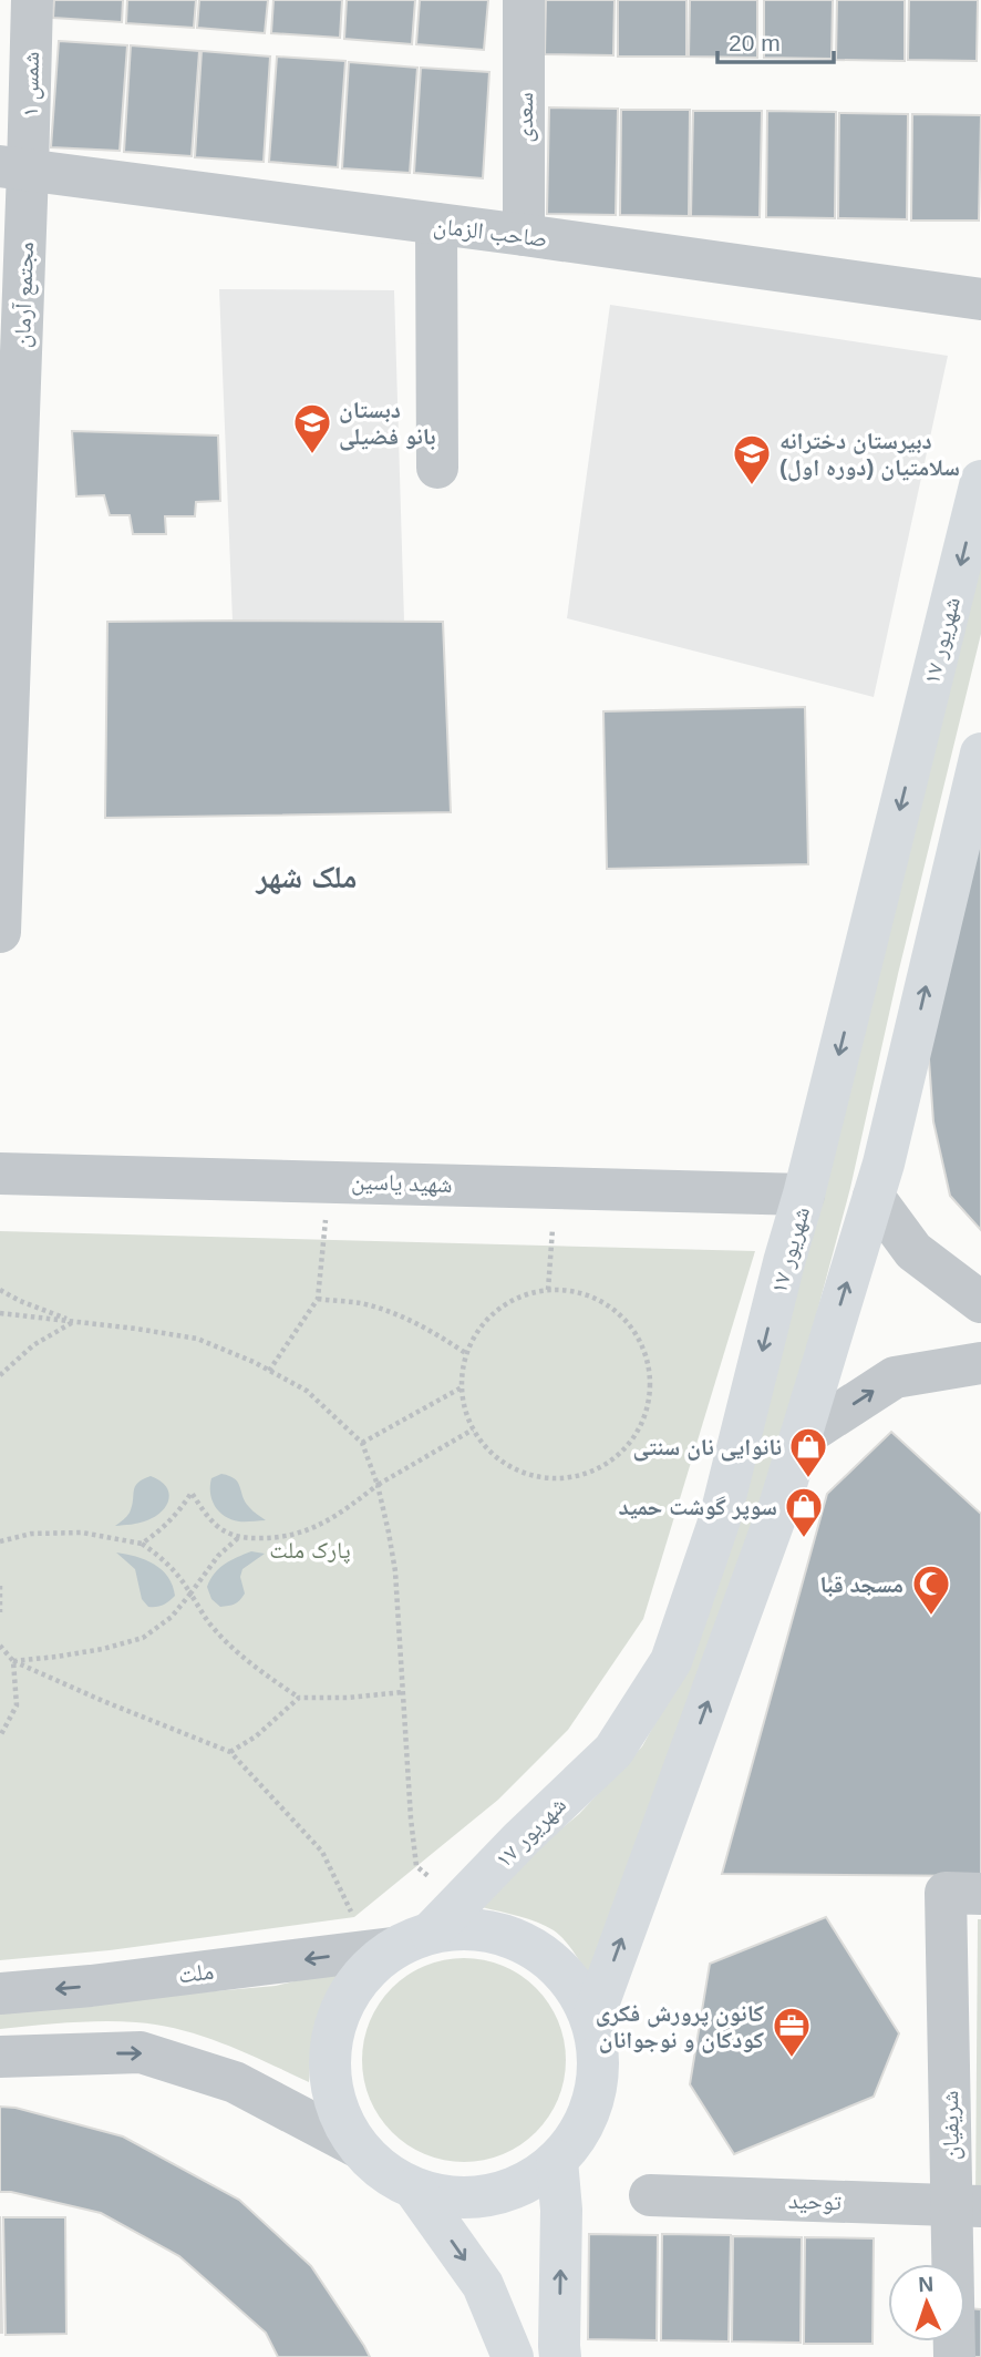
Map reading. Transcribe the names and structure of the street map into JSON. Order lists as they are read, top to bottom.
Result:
{
  "streets": {
    "main road": ["۱۷ شهریور"],
    "street": [
      "شمس ۱",
      "سعدی",
      "صاحب الزمان",
      "مجتمع آرمان",
      "شهید یاسین",
      "ملت",
      "شریفیان",
      "توحید"
    ]
  },
  "crossings": [
    ["شمس ۱", "صاحب الزمان"],
    ["شمس ۱", "مجتمع آرمان"],
    ["سعدی", "صاحب الزمان"],
    ["صاحب الزمان", "مجتمع آرمان"],
    ["۱۷ شهریور", "شهید یاسین"],
    ["۱۷ شهریور", "ملت"],
    ["شریفیان", "توحید"]
  ],
  "districts": ["ملک شهر"],
  "parks": ["پارک ملت"],
  "places": {
    "school or university": ["دبستان بانو فضیلی", "دبیرستان دخترانه سلامتیان (دوره اول)"],
    "shop": ["نانوایی نان سنتی", "سوپر گوشت حمید"],
    "mosque": ["مسجد قبا"],
    "office": ["کانون پرورش فکری کودکان و نوجوانان"]
  },
  "scale_bar": "20 m",
  "north": "top"
}
